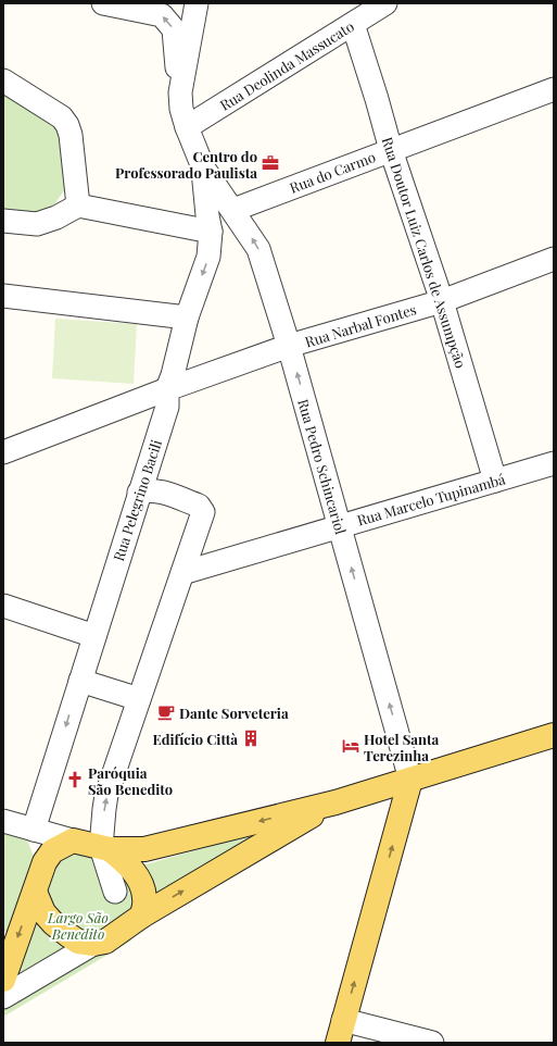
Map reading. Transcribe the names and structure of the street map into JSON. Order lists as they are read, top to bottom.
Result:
{
  "streets": {
    "street": [
      "Rua Deolinda Massucato",
      "Rua do Carmo",
      "Rua Doutor Luiz Carlos de Assumpção",
      "Rua Narbal Fontes",
      "Rua Pedro Schincariol",
      "Rua Marcelo Tupinambá",
      "Rua Pelegrino Bacili"
    ]
  },
  "crossings": [
    ["Rua Deolinda Massucato", "Rua Doutor Luiz Carlos de Assumpção"],
    ["Rua do Carmo", "Rua Doutor Luiz Carlos de Assumpção"],
    ["Rua do Carmo", "Rua Pedro Schincariol"],
    ["Rua Doutor Luiz Carlos de Assumpção", "Rua Narbal Fontes"],
    ["Rua Doutor Luiz Carlos de Assumpção", "Rua Marcelo Tupinambá"],
    ["Rua Narbal Fontes", "Rua Pedro Schincariol"],
    ["Rua Narbal Fontes", "Rua Pelegrino Bacili"],
    ["Rua Pedro Schincariol", "Rua Marcelo Tupinambá"],
    ["Rua Pedro Schincariol", "Rua Pelegrino Bacili"]
  ],
  "one_way": ["Rua Pedro Schincariol"],
  "parks": ["Largo São Benedito"],
  "places": {
    "office": ["Centro do Professorado Paulista"],
    "cafe": ["Dante Sorveteria"],
    "building": ["Edifício Città"],
    "hotel": ["Hotel Santa Terezinha"],
    "church": ["Paróquia São Benedito"]
  }
}
